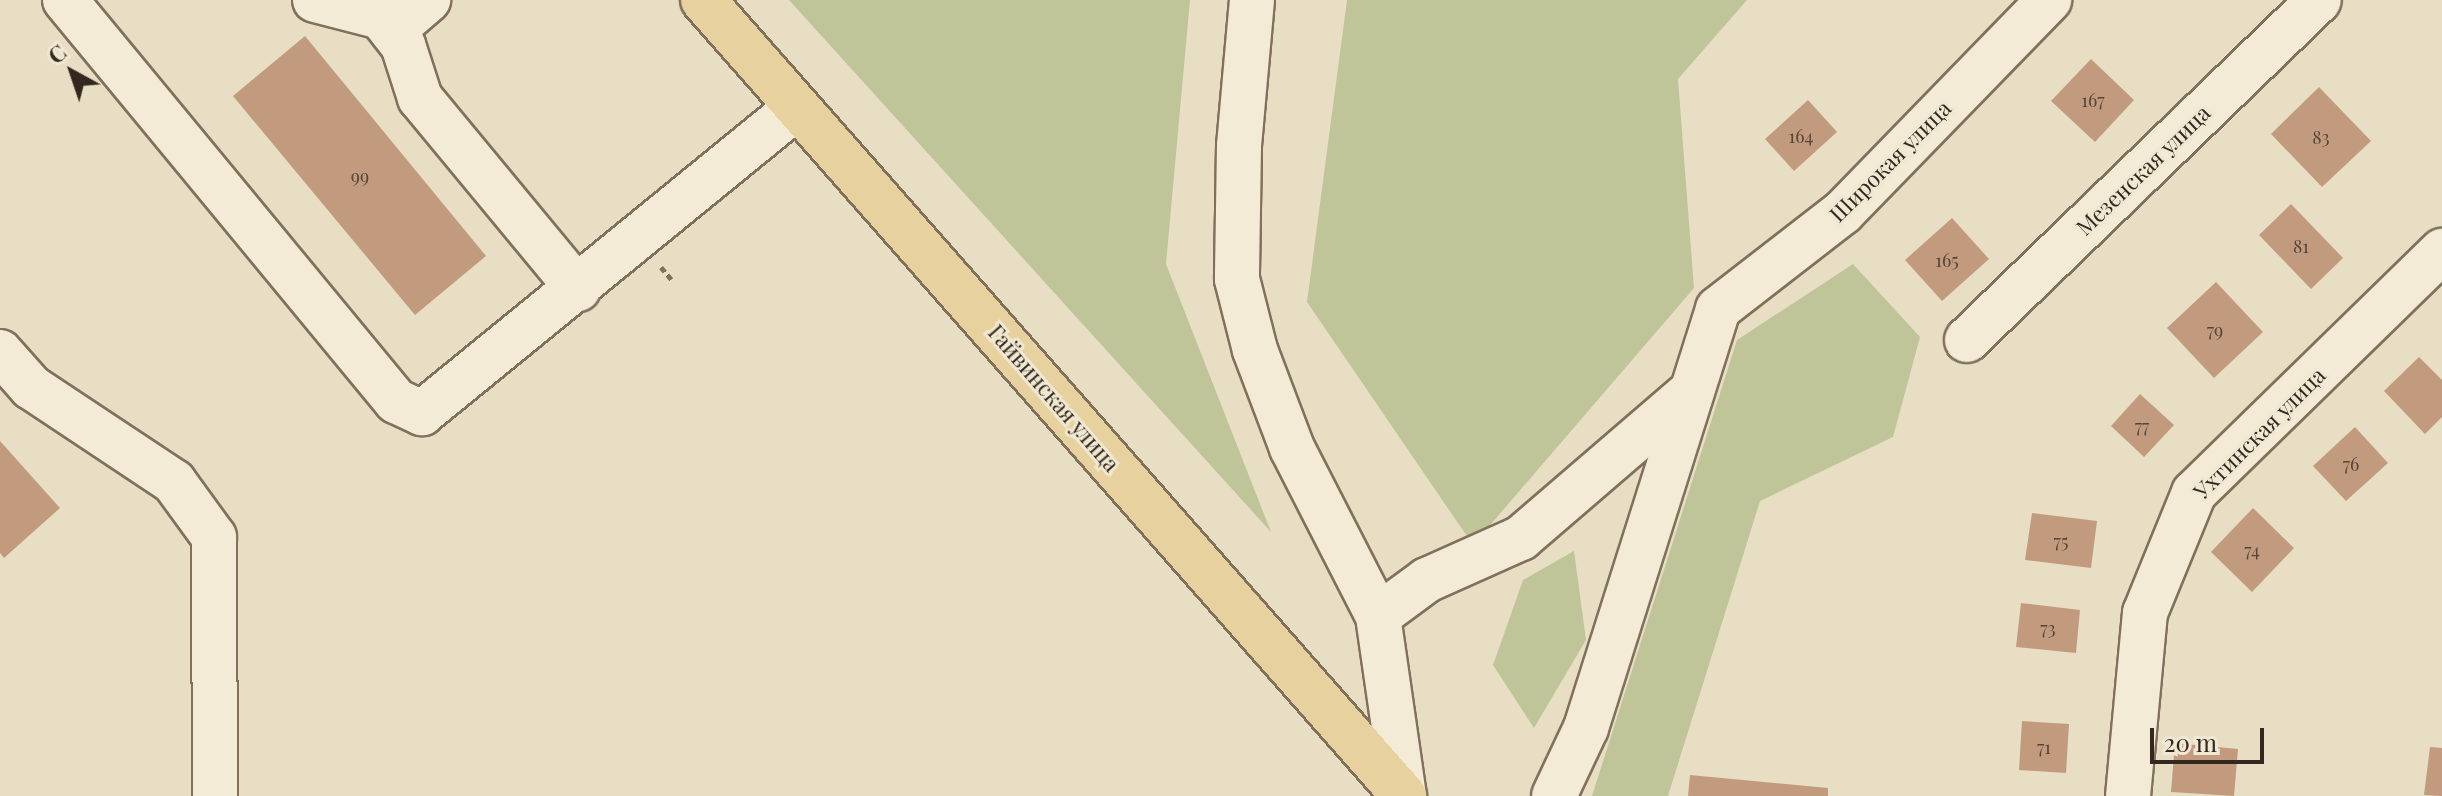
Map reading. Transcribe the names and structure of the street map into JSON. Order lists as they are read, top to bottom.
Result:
{
  "streets": {
    "main road": ["Гайвинская улица"],
    "street": ["Широкая улица", "Мезенская улица", "Ухтинская улица"]
  },
  "house_numbers": [
    "167",
    "164",
    "83",
    "99",
    "81",
    "165",
    "79",
    "77",
    "76",
    "75",
    "74",
    "73",
    "71"
  ],
  "scale_bar": "20 m",
  "north": "top left"
}
